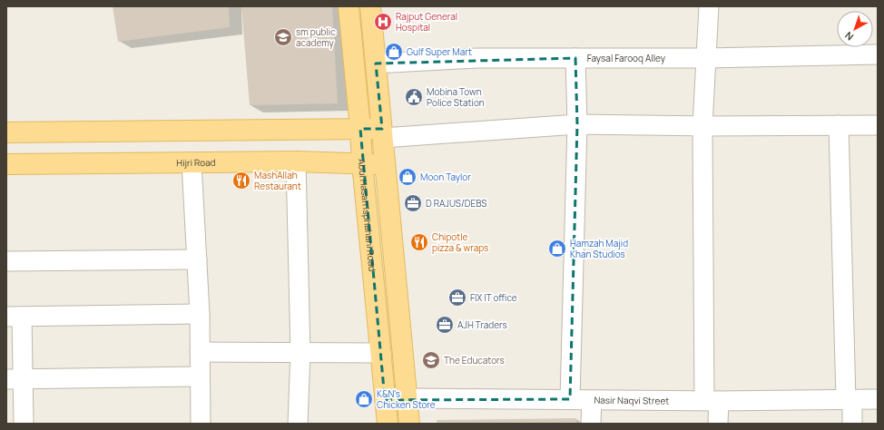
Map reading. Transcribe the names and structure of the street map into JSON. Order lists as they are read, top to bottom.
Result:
{
  "streets": {
    "main road": ["Hijri Road", "Abul Hasan Isphahani Road"],
    "street": ["Faysal Farooq Alley", "Nasir Naqvi Street"]
  },
  "crossings": [
    ["Hijri Road", "Abul Hasan Isphahani Road"],
    ["Abul Hasan Isphahani Road", "Nasir Naqvi Street"]
  ],
  "places": {
    "hospital": ["Rajput General Hospital"],
    "school or university": ["sm public academy", "The Educators"],
    "shop": [
      "Gulf Super Mart",
      "Moon Taylor",
      "Hamzah Majid Khan Studios",
      "K&N's Chicken Store"
    ],
    "public building": ["Mobina Town Police Station"],
    "restaurant": ["MashAllah Restaurant", "Chipotle pizza & wraps"],
    "office": ["D RAJUS/DEBS", "FIX IT office", "AJH Traders"]
  },
  "north": "bottom left"
}
